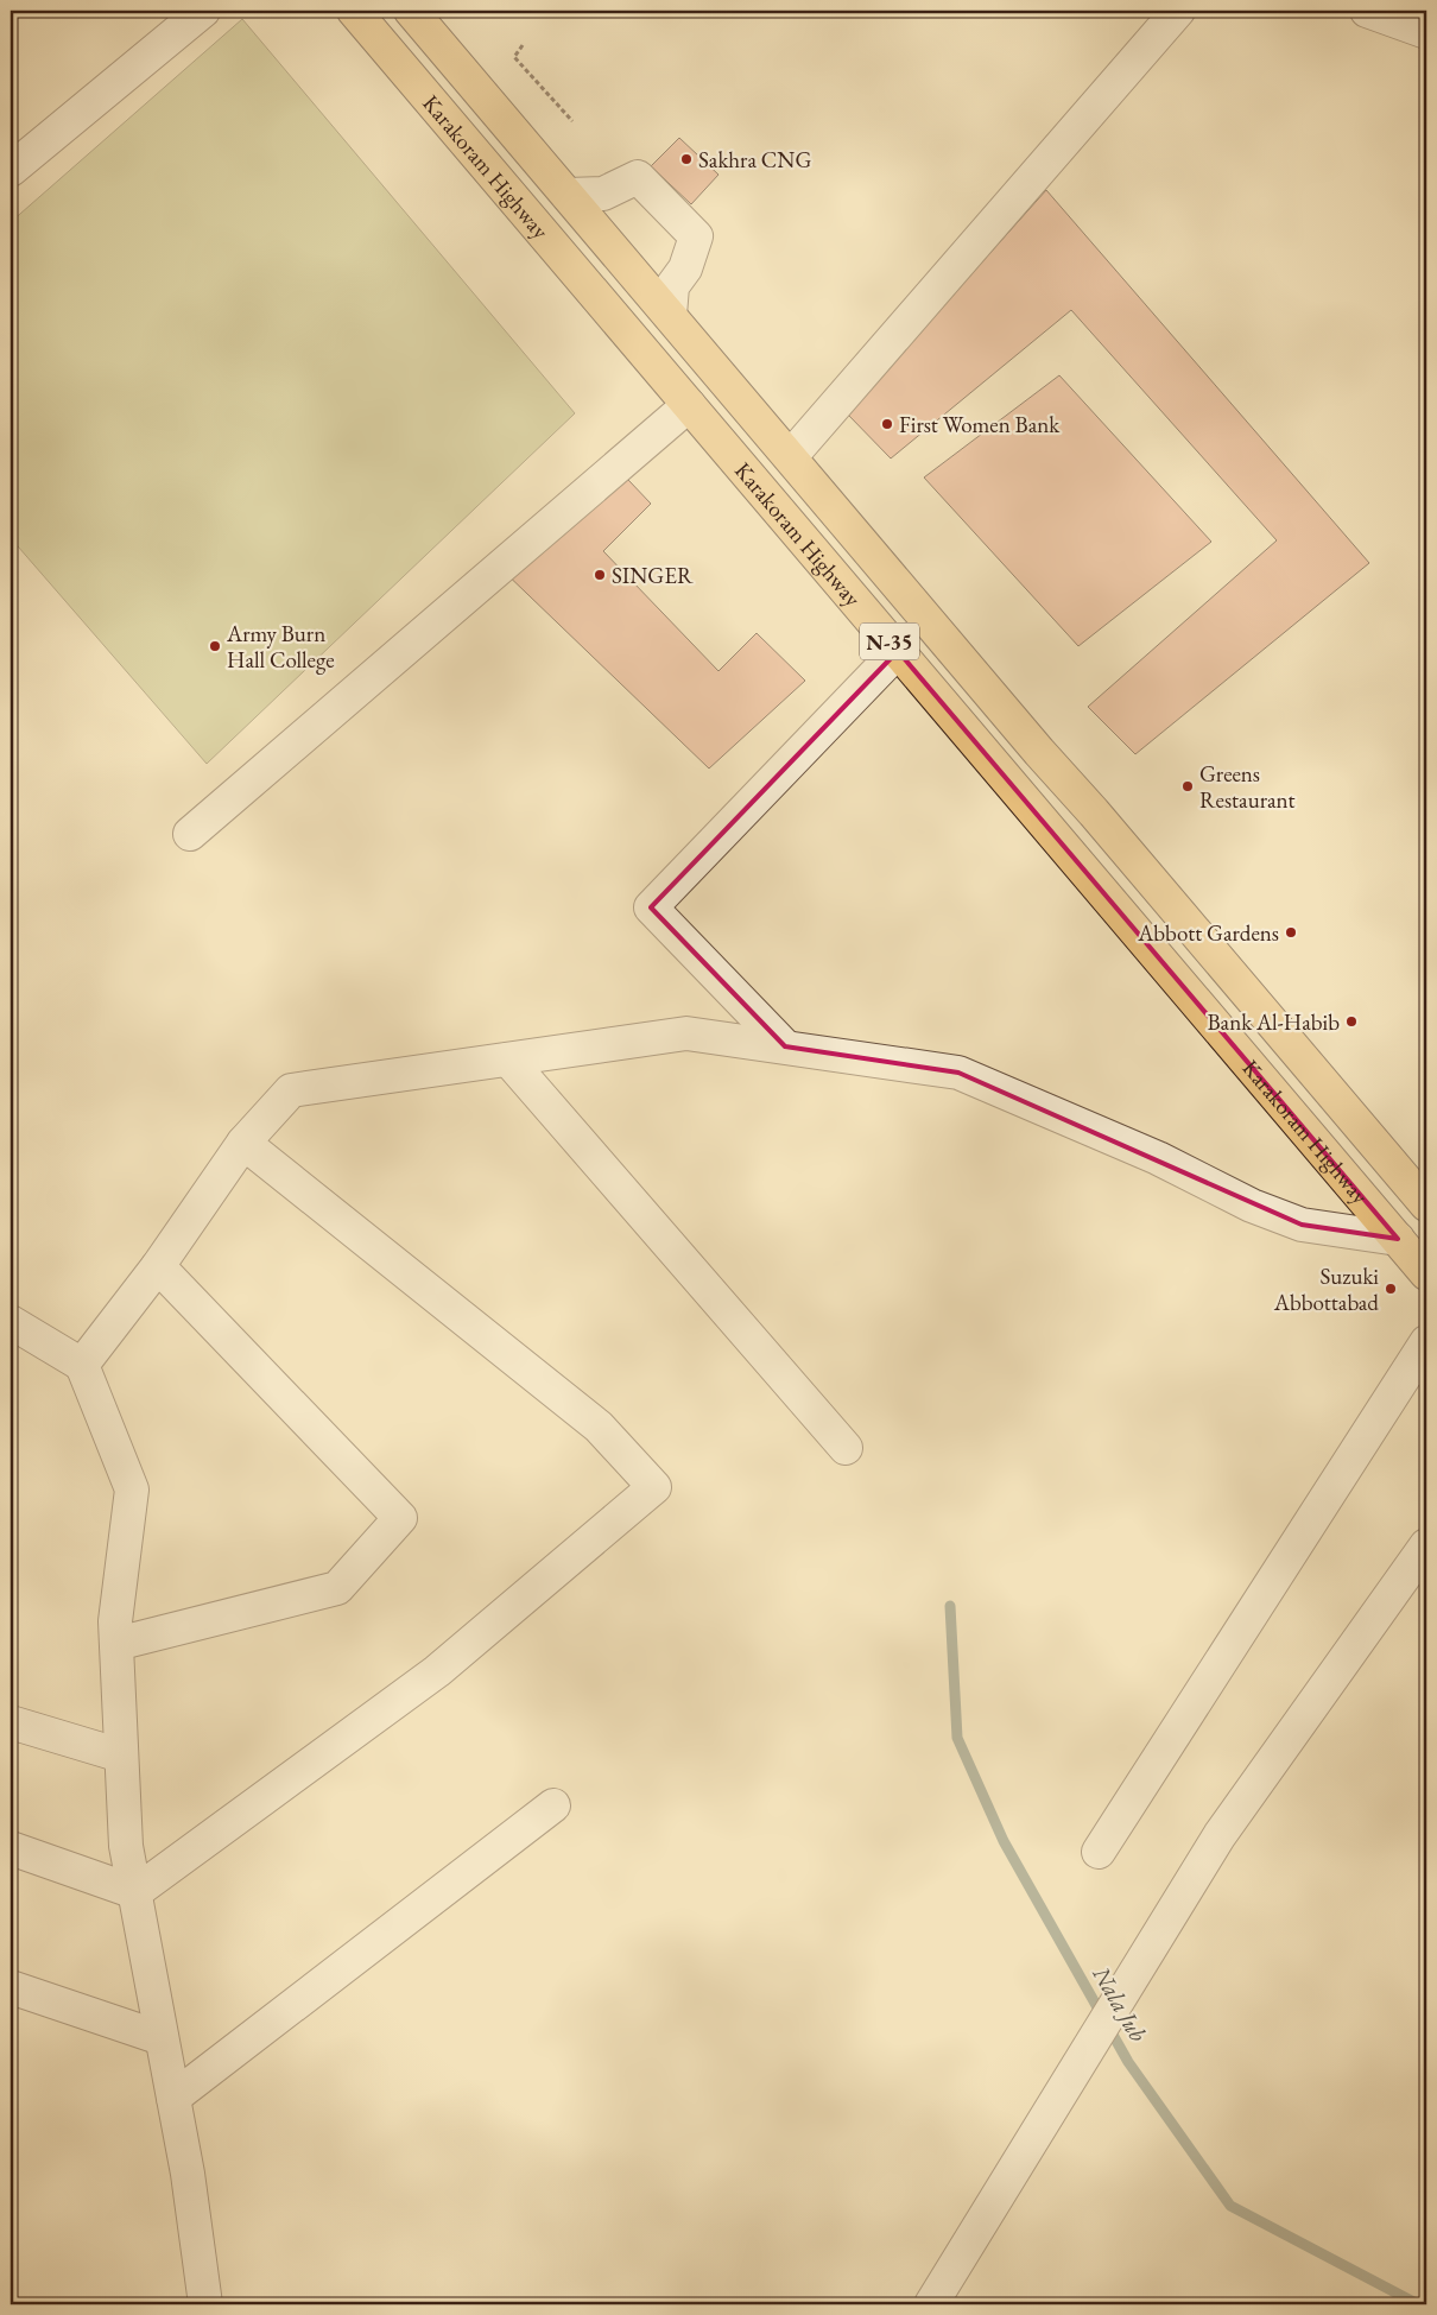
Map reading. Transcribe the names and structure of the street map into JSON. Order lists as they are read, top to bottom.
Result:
{
  "streets": {
    "highway": ["Karakoram Highway", "N-35"]
  },
  "water": ["Nala Jub"],
  "places": [
    "Sakhra CNG",
    "First Women Bank",
    "SINGER",
    "Army Burn Hall College",
    "Greens Restaurant",
    "Abbott Gardens",
    "Bank Al-Habib",
    "Suzuki Abbottabad"
  ]
}
